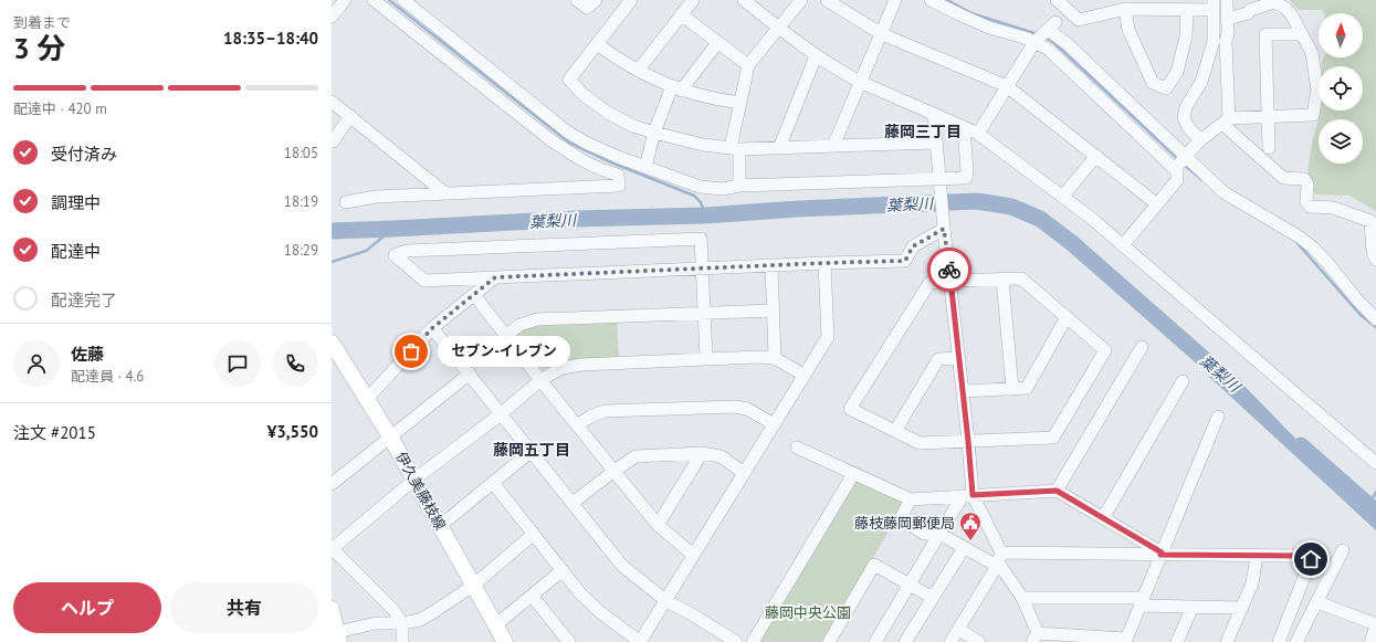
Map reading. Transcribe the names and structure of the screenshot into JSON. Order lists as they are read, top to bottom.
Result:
{
  "streets": {
    "main road": ["伊久美藤枝線"]
  },
  "districts": ["藤岡三丁目", "藤岡五丁目"],
  "water": ["葉梨川"],
  "parks": ["藤岡中央公園"],
  "places": {
    "other": ["セブン-イレブン"],
    "public building": ["藤枝藤岡郵便局"]
  },
  "north": "top",
  "page": {
    "heading": ["3 分", "到着まで", "18:35–18:40"],
    "panel": [
      "佐藤",
      "配達員 · 4.6",
      "注文 #2015",
      "¥3,550"
    ],
    "bar": "配達中 · 420 m",
    "list": [
      ["受付済み", "18:05"],
      ["調理中", "18:19"],
      ["配達中", "18:29"],
      "配達完了"
    ],
    "bubble": "セブン-イレブン",
    "buttons": ["ヘルプ", "共有"]
  }
}
